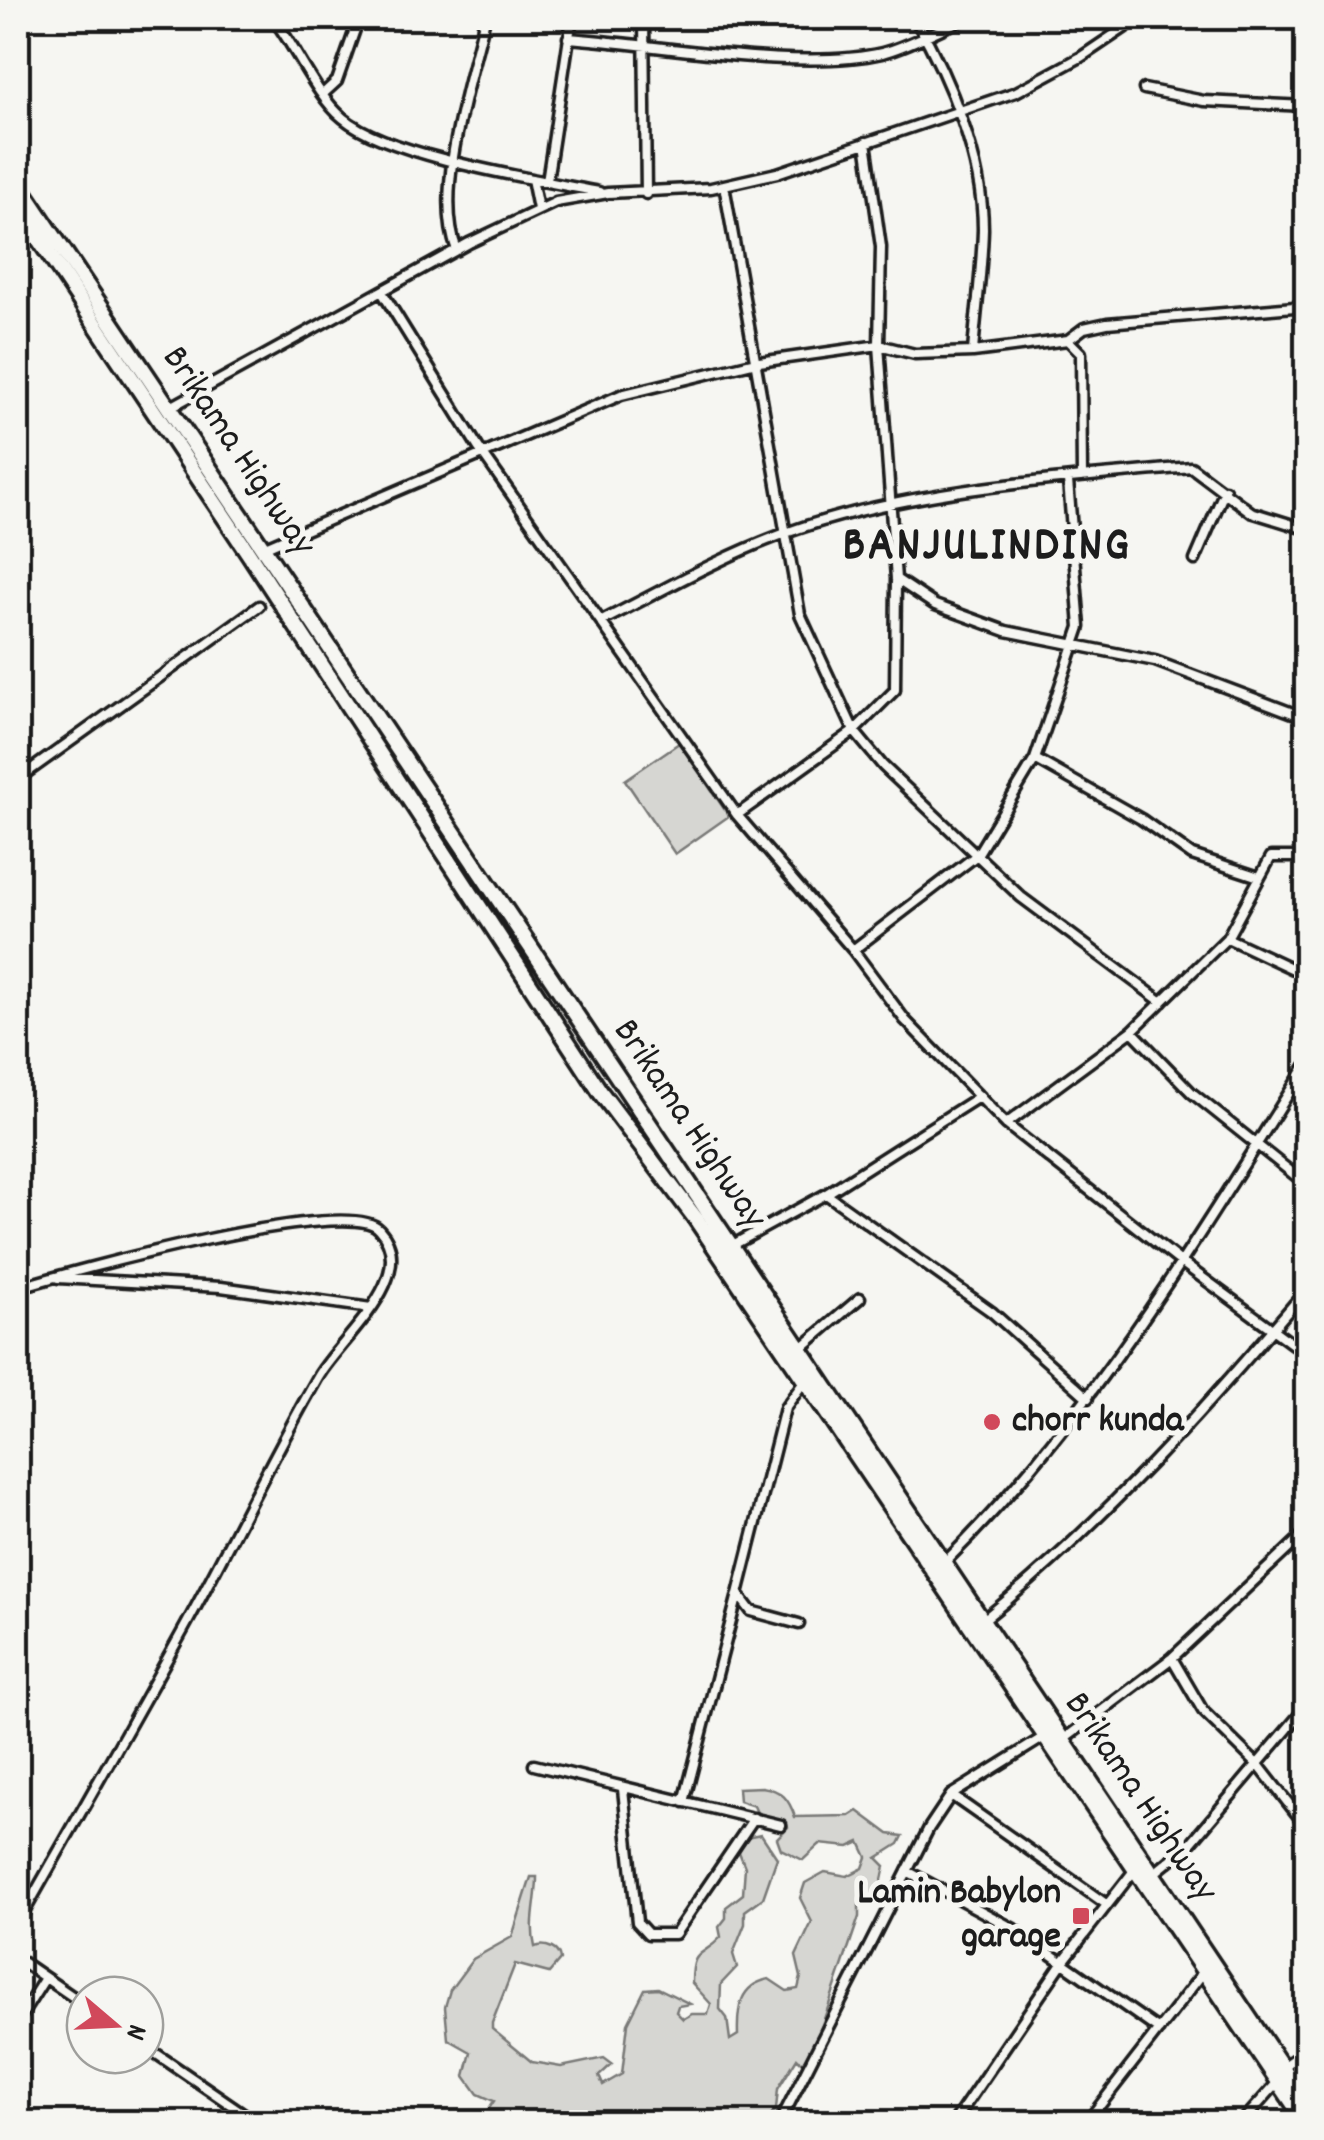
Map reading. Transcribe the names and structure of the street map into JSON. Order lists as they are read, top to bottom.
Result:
{
  "streets": {
    "highway": ["Brikama Highway"]
  },
  "districts": ["BANJULINDING"],
  "places": {
    "other": ["chorr kunda"],
    "transit": ["Lamin Babylon garage"]
  },
  "north": "right"
}
